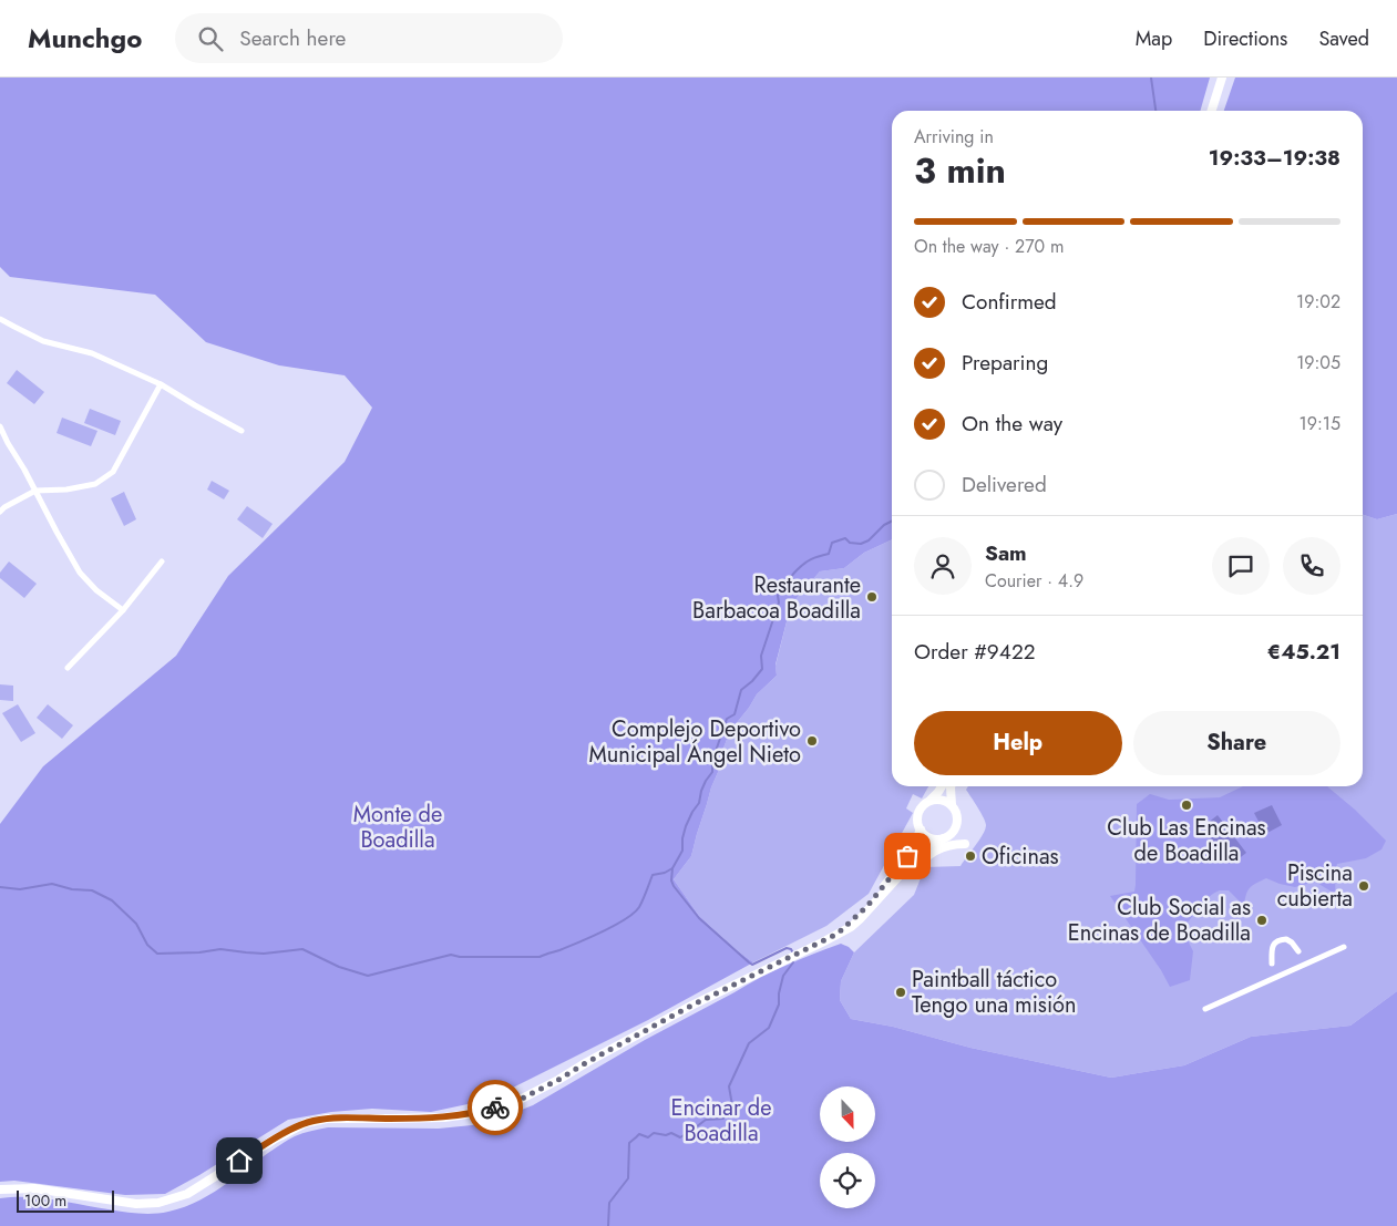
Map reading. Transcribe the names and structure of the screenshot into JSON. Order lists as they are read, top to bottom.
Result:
{
  "parks": ["Monte de Boadilla", "Encinar de Boadilla"],
  "places": [
    "Restaurante Barbacoa Boadilla",
    "Complejo Deportivo Municipal Ángel Nieto",
    "Club Las Encinas de Boadilla",
    "Oficinas",
    "Piscina cubierta",
    "Club Social as Encinas de Boadilla",
    "Paintball táctico Tengo una misión"
  ],
  "scale_bar": "100 m",
  "north": "bottom",
  "page": {
    "header": "Munchgo",
    "search": "Search here",
    "nav": ["Map", "Directions", "Saved"],
    "heading": ["3 min", "Arriving in", "19:33–19:38"],
    "panel": [
      "Sam",
      "Courier · 4.9",
      "Order #9422",
      "€45.21"
    ],
    "bar": "On the way · 270 m",
    "list": [
      ["Confirmed", "19:02"],
      ["Preparing", "19:05"],
      ["On the way", "19:15"],
      "Delivered"
    ],
    "buttons": ["Help", "Share"],
    "scale": "100 m"
  }
}
